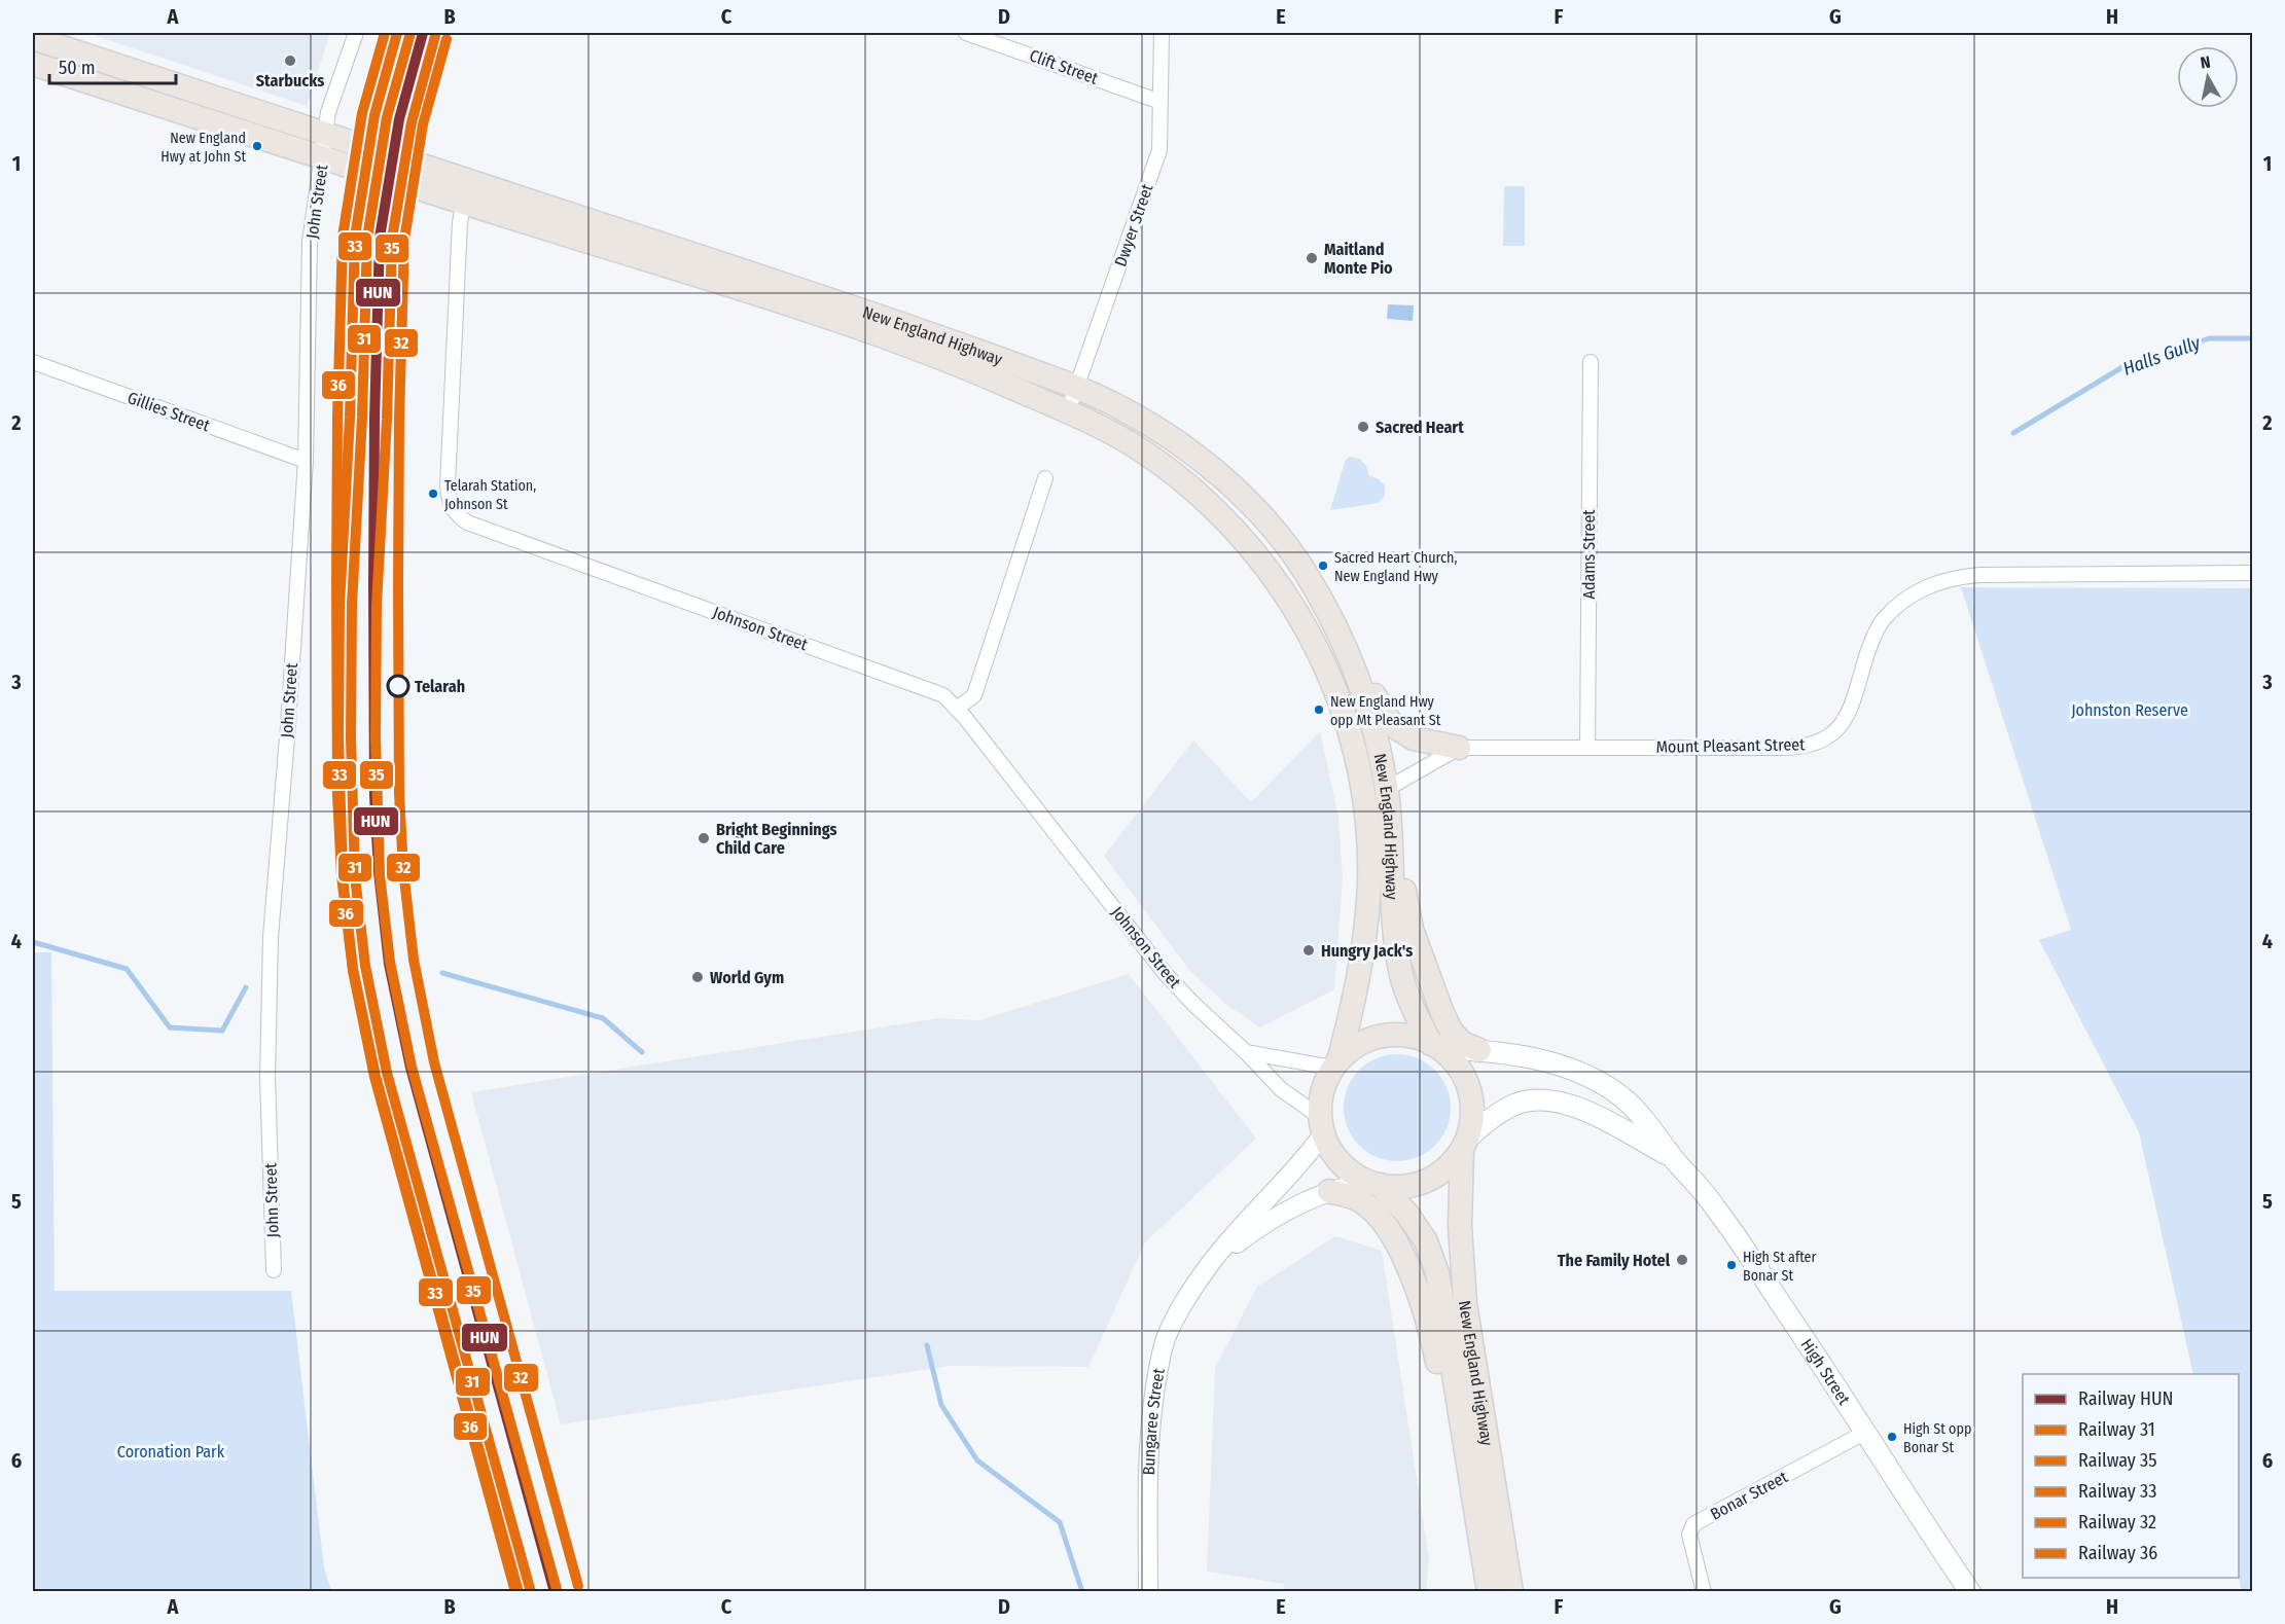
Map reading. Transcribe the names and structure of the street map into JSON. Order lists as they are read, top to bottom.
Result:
{
  "streets": {
    "highway": ["New England Highway"],
    "main road": ["High Street"],
    "street": [
      "Clift Street",
      "John Street",
      "Dwyer Street",
      "Gillies Street",
      "Adams Street",
      "Johnson Street",
      "Mount Pleasant Street",
      "Bungaree Street",
      "Bonar Street"
    ]
  },
  "crossings": [
    ["Clift Street", "Dwyer Street"],
    ["John Street", "New England Highway"],
    ["John Street", "Gillies Street"],
    ["Dwyer Street", "New England Highway"],
    ["New England Highway", "Johnson Street"],
    ["New England Highway", "Mount Pleasant Street"],
    ["New England Highway", "High Street"],
    ["New England Highway", "Bungaree Street"],
    ["Adams Street", "Mount Pleasant Street"],
    ["Johnson Street", "High Street"],
    ["Johnson Street", "Bungaree Street"],
    ["High Street", "Bungaree Street"],
    ["High Street", "Bonar Street"]
  ],
  "water": ["Halls Gully"],
  "parks": ["Johnston Reserve", "Coronation Park"],
  "places": [
    "Starbucks",
    "New England Hwy at John St",
    "Maitland Monte Pio",
    "Sacred Heart",
    "Telarah Station, Johnson St",
    "Sacred Heart Church, New England Hwy",
    "Telarah",
    "New England Hwy opp Mt Pleasant St",
    "Bright Beginnings Child Care",
    "Hungry Jack's",
    "World Gym",
    "The Family Hotel",
    "High St after Bonar St",
    "High St opp Bonar St"
  ],
  "lines": [
    "rail line HUN",
    "rail line 31",
    "rail line 33",
    "rail line 36",
    "rail line 35",
    "rail line 32"
  ],
  "legend": [
    "Railway HUN",
    "Railway 31",
    "Railway 35",
    "Railway 33",
    "Railway 32",
    "Railway 36"
  ],
  "scale_bar": "50 m",
  "north": "top",
  "grid": {
    "columns": [
      "A",
      "B",
      "C",
      "D",
      "E",
      "F",
      "G",
      "H"
    ],
    "rows": [
      "1",
      "2",
      "3",
      "4",
      "5",
      "6"
    ]
  }
}
